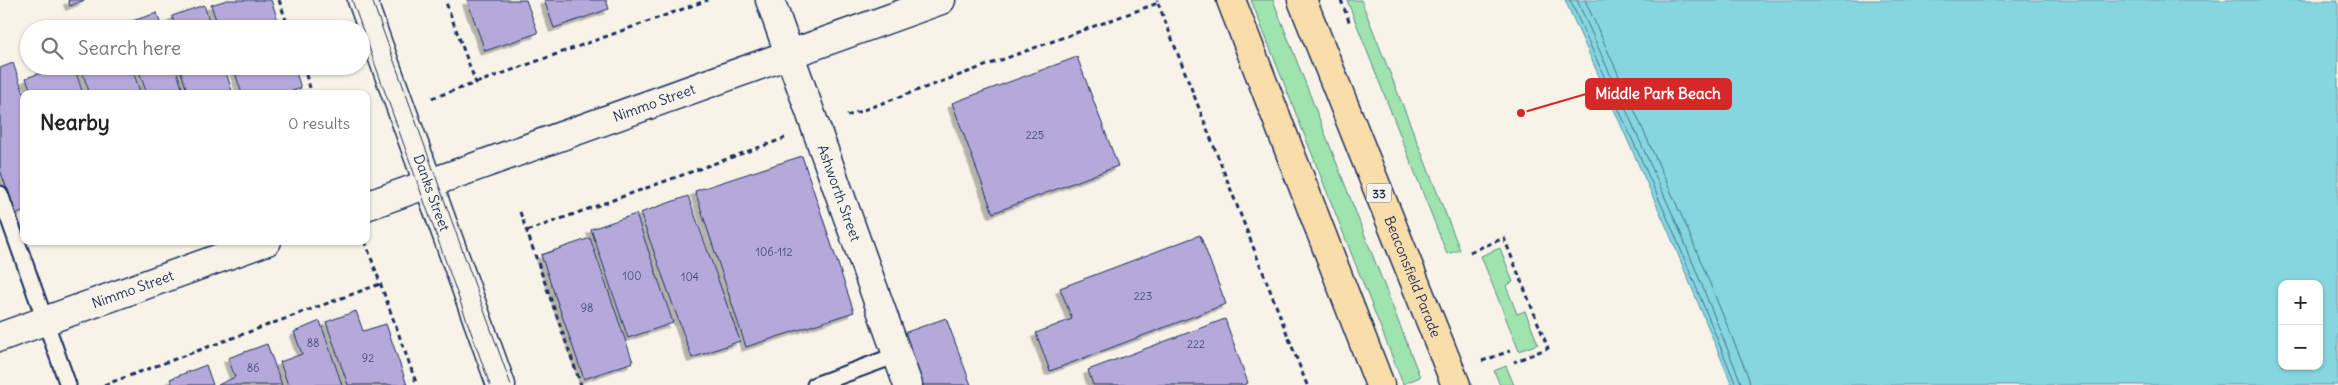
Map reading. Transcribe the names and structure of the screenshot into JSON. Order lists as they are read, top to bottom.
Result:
{
  "streets": {
    "main road": ["33", "Beaconsfield Parade"],
    "street": ["Nimmo Street", "Danks Street", "Ashworth Street"]
  },
  "crossings": [
    ["Nimmo Street", "Danks Street"],
    ["Nimmo Street", "Ashworth Street"]
  ],
  "places": ["Middle Park Beach"],
  "house_numbers": [
    "225",
    "106-112",
    "100",
    "104",
    "223",
    "98",
    "88",
    "222",
    "92",
    "86"
  ],
  "page": {
    "search": "Search here",
    "heading": ["Nearby", "0 results"],
    "map_buttons": ["+", "−"]
  }
}
